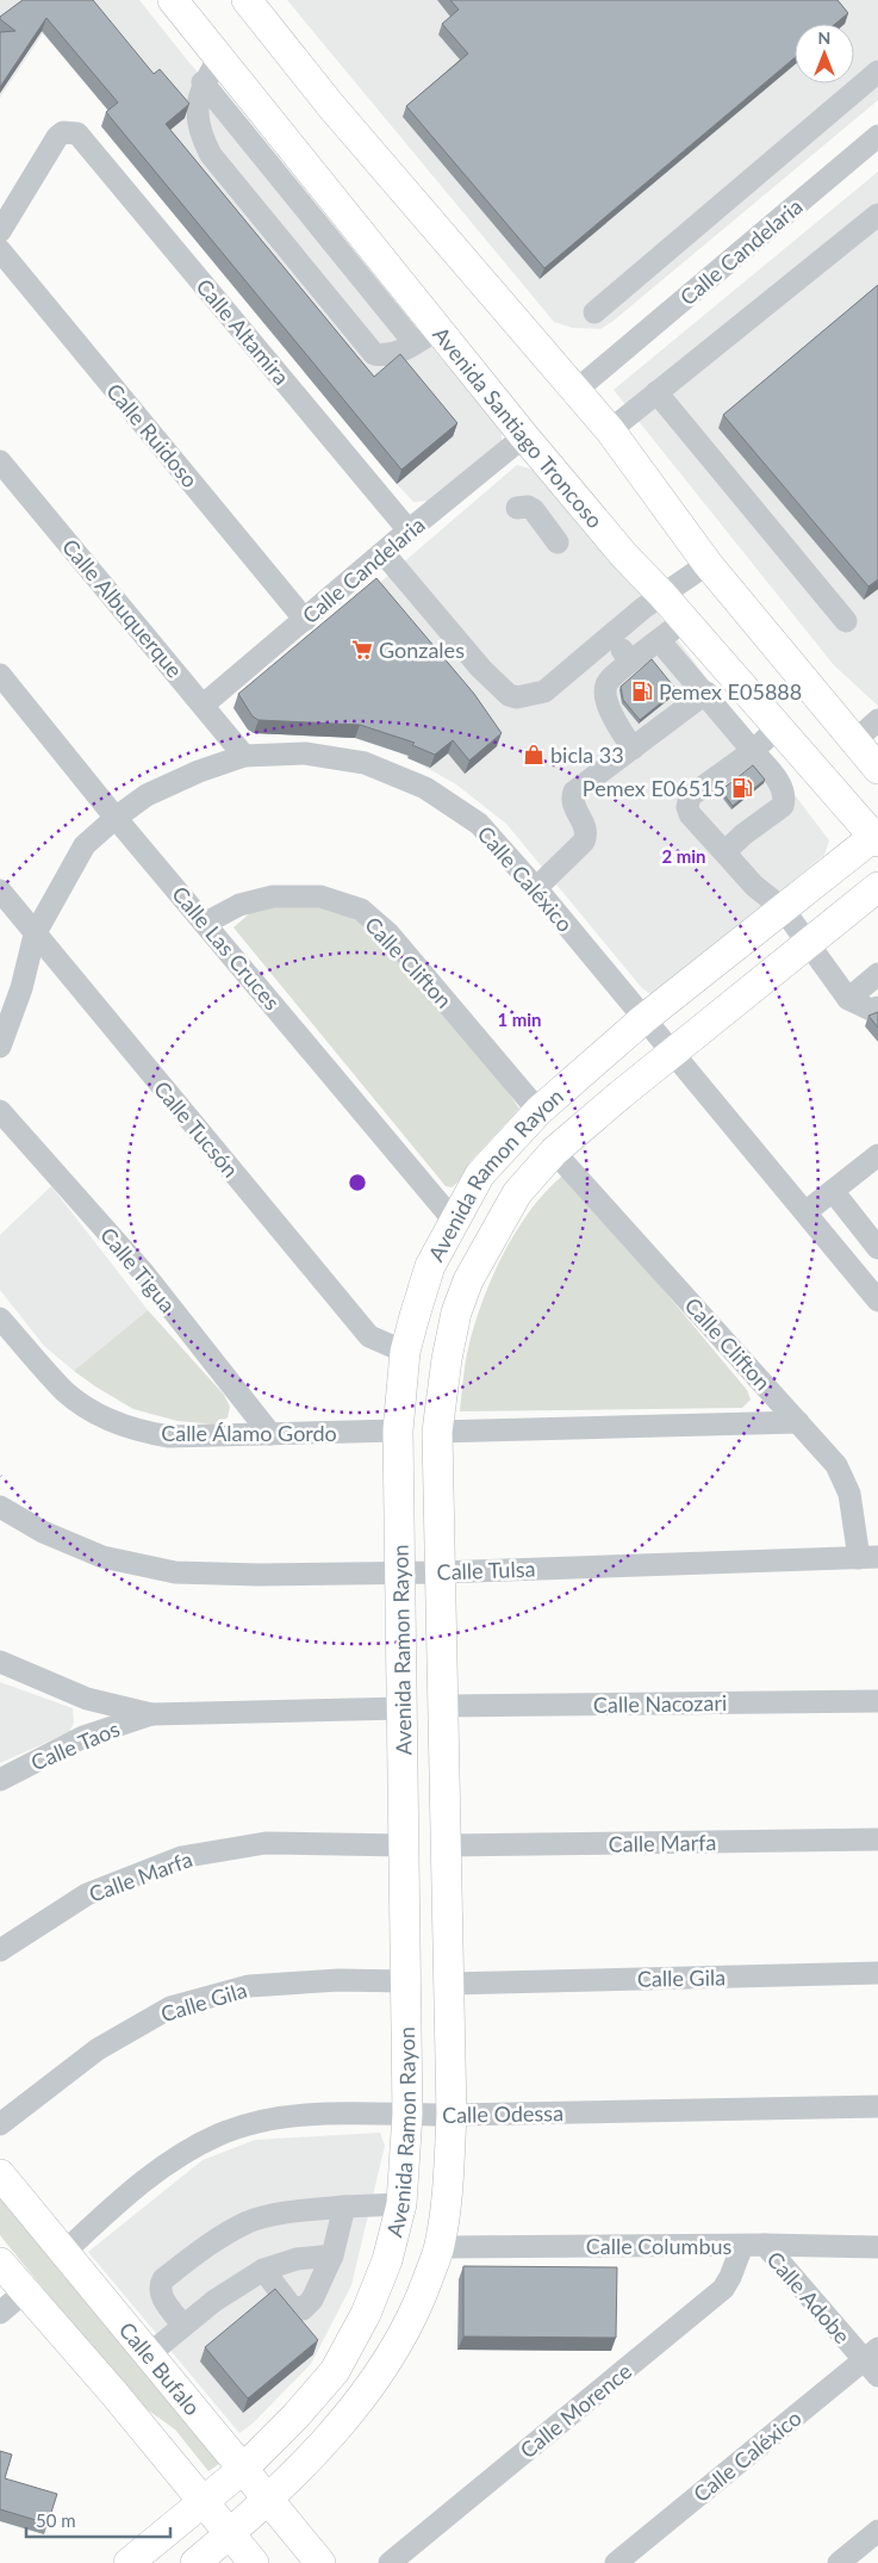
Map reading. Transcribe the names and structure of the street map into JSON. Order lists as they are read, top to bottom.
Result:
{
  "streets": {
    "main road": ["Avenida Santiago Troncoso", "Avenida Ramon Rayon", "Calle Bufalo"],
    "street": [
      "Calle Candelaria",
      "Calle Altamira",
      "Calle Ruidoso",
      "Calle Albuquerque",
      "Calle Caléxico",
      "Calle Las Cruces",
      "Calle Clifton",
      "Calle Tucsón",
      "Calle Tigua",
      "Calle Álamo Gordo",
      "Calle Tulsa",
      "Calle Nacozari",
      "Calle Taos",
      "Calle Marfa",
      "Calle Gila",
      "Calle Odessa",
      "Calle Columbus",
      "Calle Adobe",
      "Calle Morence"
    ]
  },
  "crossings": [
    ["Calle Candelaria", "Calle Altamira"],
    ["Calle Candelaria", "Avenida Santiago Troncoso"],
    ["Calle Candelaria", "Calle Ruidoso"],
    ["Calle Candelaria", "Calle Albuquerque"],
    ["Avenida Santiago Troncoso", "Avenida Ramon Rayon"],
    ["Calle Albuquerque", "Calle Caléxico"],
    ["Calle Caléxico", "Calle Las Cruces"],
    ["Calle Caléxico", "Calle Tucsón"],
    ["Calle Caléxico", "Avenida Ramon Rayon"],
    ["Calle Caléxico", "Calle Adobe"],
    ["Calle Las Cruces", "Calle Clifton"],
    ["Calle Las Cruces", "Avenida Ramon Rayon"],
    ["Calle Clifton", "Avenida Ramon Rayon"],
    ["Calle Clifton", "Calle Tulsa"],
    ["Calle Tucsón", "Avenida Ramon Rayon"],
    ["Avenida Ramon Rayon", "Calle Álamo Gordo"],
    ["Avenida Ramon Rayon", "Calle Tulsa"],
    ["Avenida Ramon Rayon", "Calle Nacozari"],
    ["Avenida Ramon Rayon", "Calle Marfa"],
    ["Avenida Ramon Rayon", "Calle Gila"],
    ["Avenida Ramon Rayon", "Calle Odessa"],
    ["Avenida Ramon Rayon", "Calle Columbus"],
    ["Avenida Ramon Rayon", "Calle Bufalo"],
    ["Calle Tigua", "Calle Álamo Gordo"],
    ["Calle Odessa", "Calle Bufalo"],
    ["Calle Columbus", "Calle Adobe"],
    ["Calle Columbus", "Calle Morence"],
    ["Calle Adobe", "Calle Morence"]
  ],
  "places": {
    "supermarket": ["Gonzales"],
    "fuel station": ["Pemex E05888", "Pemex E06515"],
    "shop": ["bicla 33"]
  },
  "scale_bar": "50 m",
  "north": "top",
  "rings": ["2 min", "1 min"]
}
